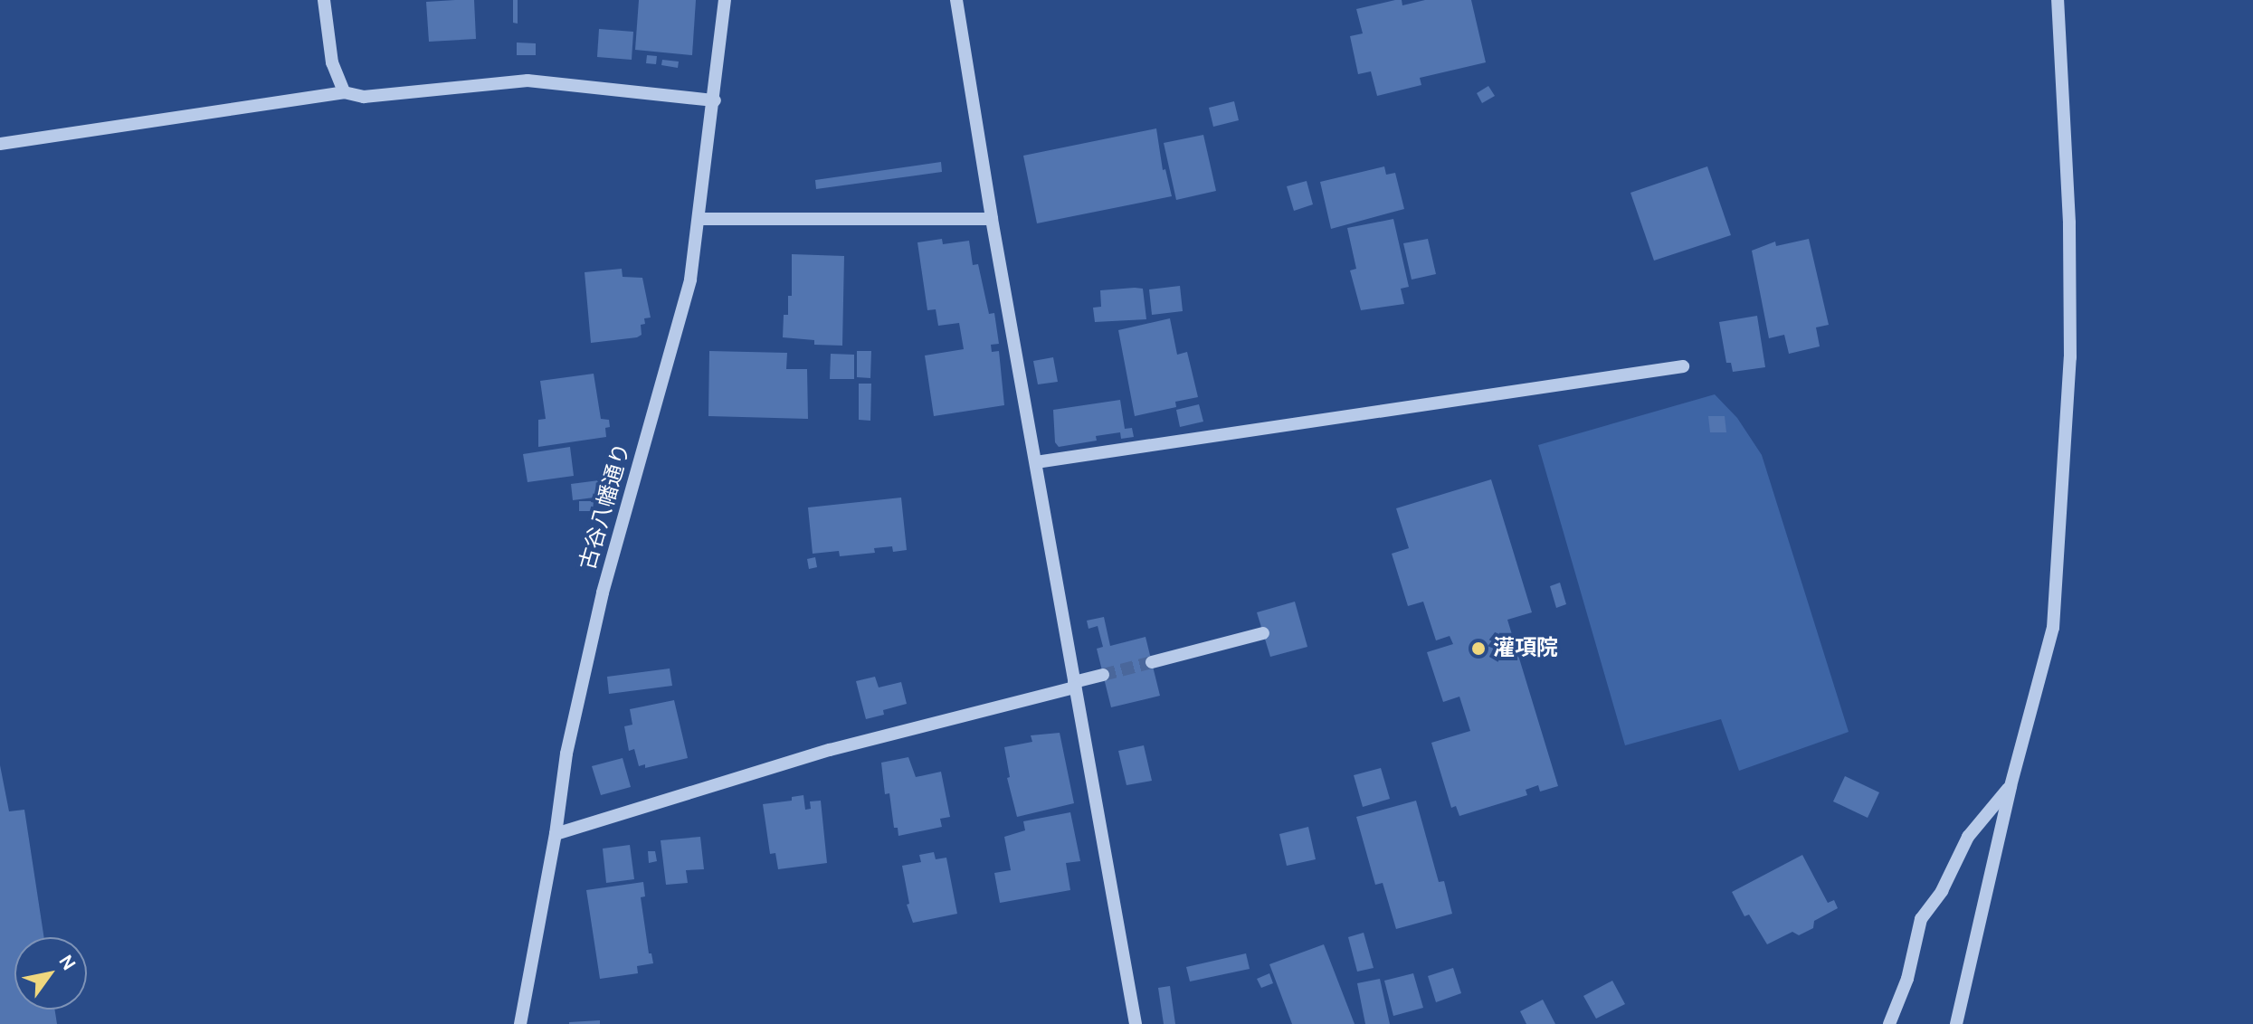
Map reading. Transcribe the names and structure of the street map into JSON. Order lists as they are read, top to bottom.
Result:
{
  "streets": {
    "street": ["古谷八幡通り"]
  },
  "places": ["灌項院"],
  "north": "top right"
}
